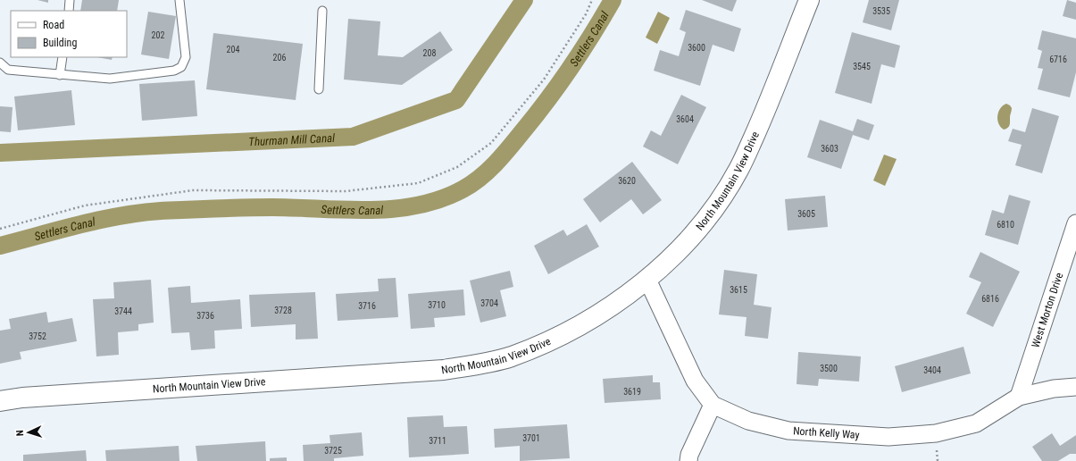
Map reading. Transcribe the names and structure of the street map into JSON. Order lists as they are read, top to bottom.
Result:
{
  "streets": {
    "street": ["North Mountain View Drive", "West Morton Drive", "North Kelly Way"]
  },
  "crossings": [
    ["North Mountain View Drive", "North Kelly Way"],
    ["West Morton Drive", "North Kelly Way"]
  ],
  "water": ["Settlers Canal", "Thurman Mill Canal"],
  "house_numbers": [
    "3535",
    "202",
    "3600",
    "204",
    "208",
    "206",
    "6716",
    "3545",
    "3604",
    "3603",
    "3620",
    "3605",
    "6810",
    "3615",
    "6816",
    "3704",
    "3710",
    "3716",
    "3728",
    "3744",
    "3736",
    "3752",
    "3500",
    "3404",
    "3619",
    "3701",
    "3711",
    "3725"
  ],
  "legend": ["Road", "Building"],
  "north": "left"
}
